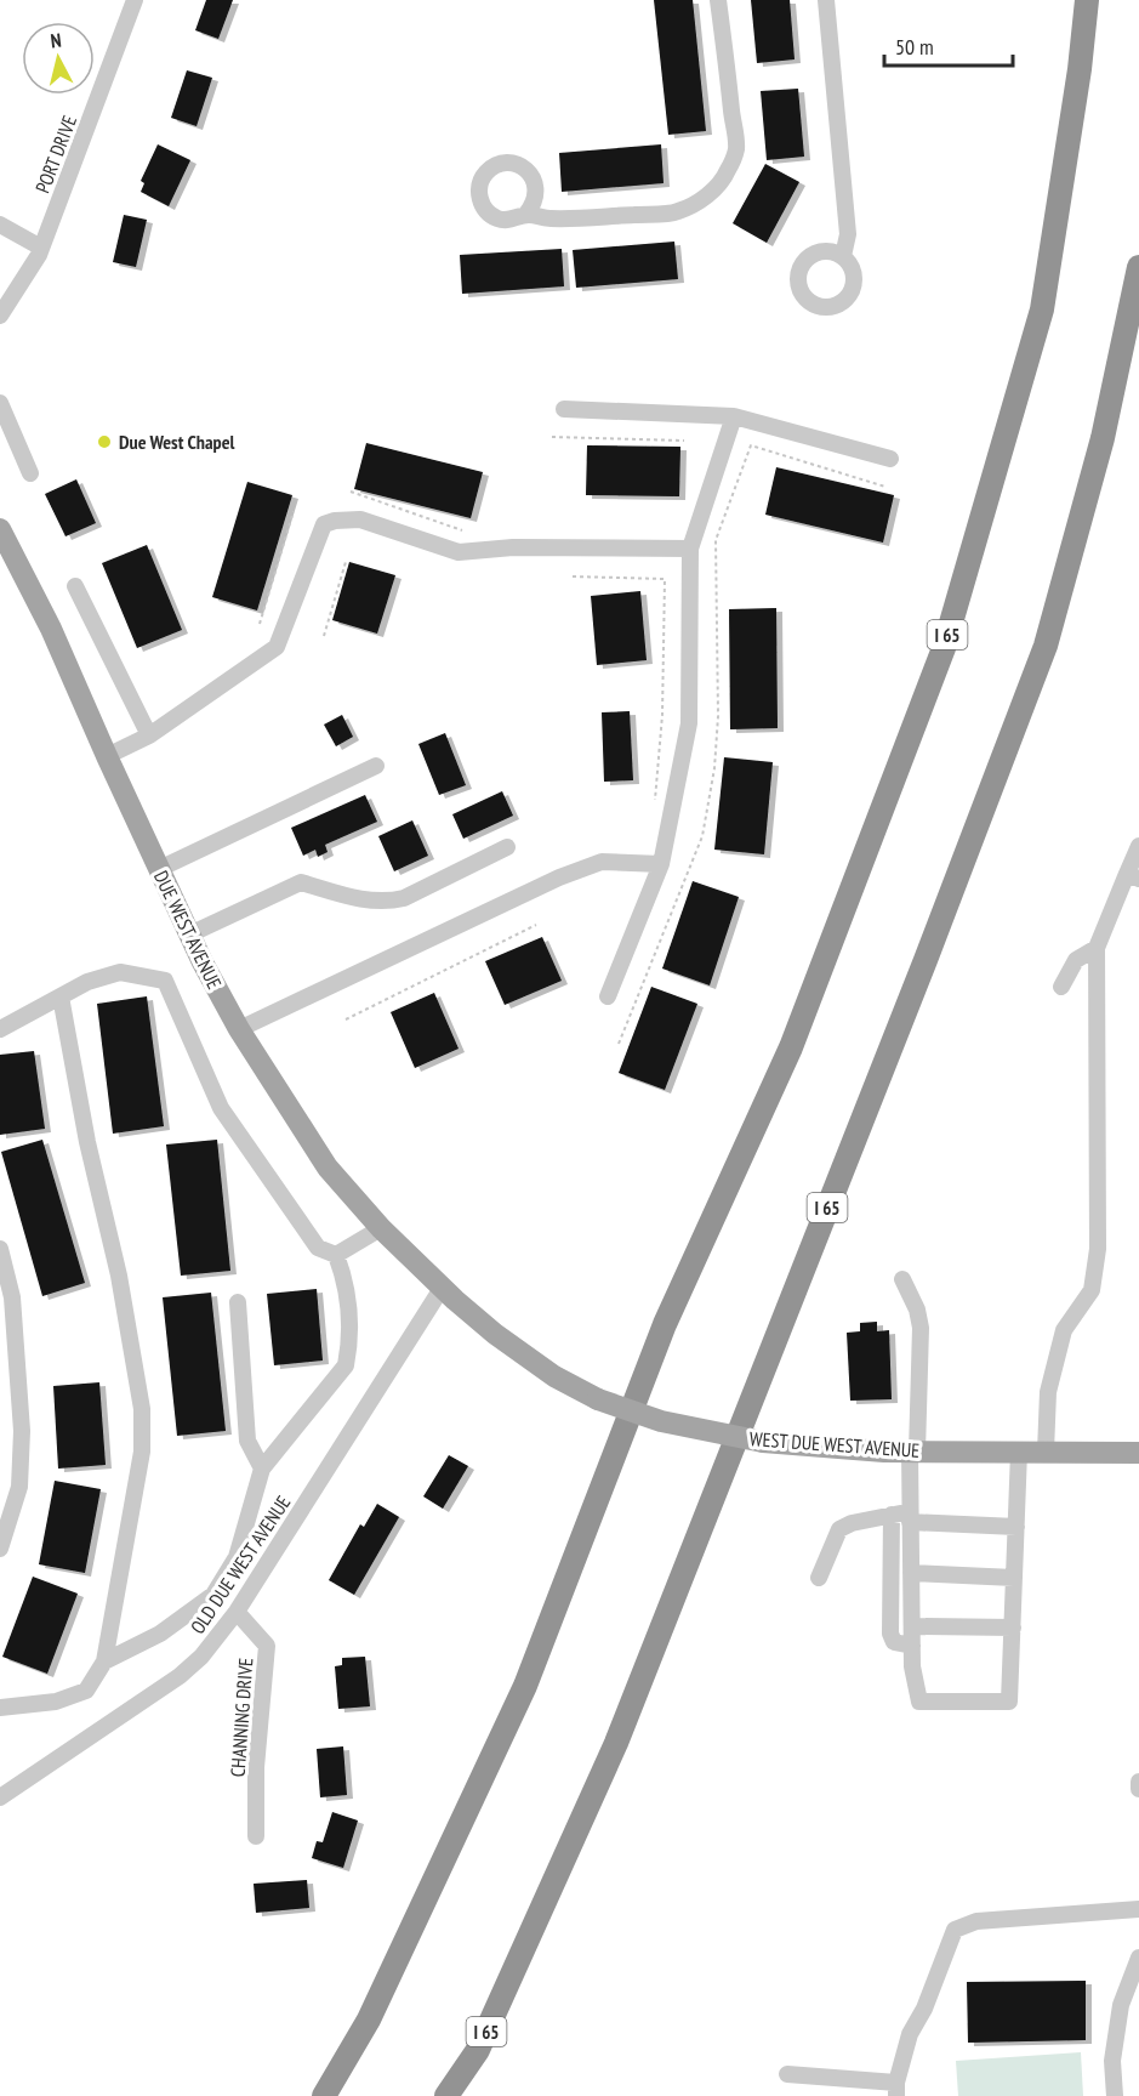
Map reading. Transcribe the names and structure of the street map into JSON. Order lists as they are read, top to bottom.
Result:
{
  "streets": {
    "highway": ["I 65"],
    "main road": ["DUE WEST AVENUE", "WEST DUE WEST AVENUE"],
    "street": ["PORT DRIVE", "OLD DUE WEST AVENUE", "CHANNING DRIVE"]
  },
  "crossings": [
    ["DUE WEST AVENUE", "WEST DUE WEST AVENUE"],
    ["DUE WEST AVENUE", "OLD DUE WEST AVENUE"],
    ["WEST DUE WEST AVENUE", "OLD DUE WEST AVENUE"],
    ["OLD DUE WEST AVENUE", "CHANNING DRIVE"]
  ],
  "places": ["Due West Chapel"],
  "scale_bar": "50 m",
  "north": "top"
}
